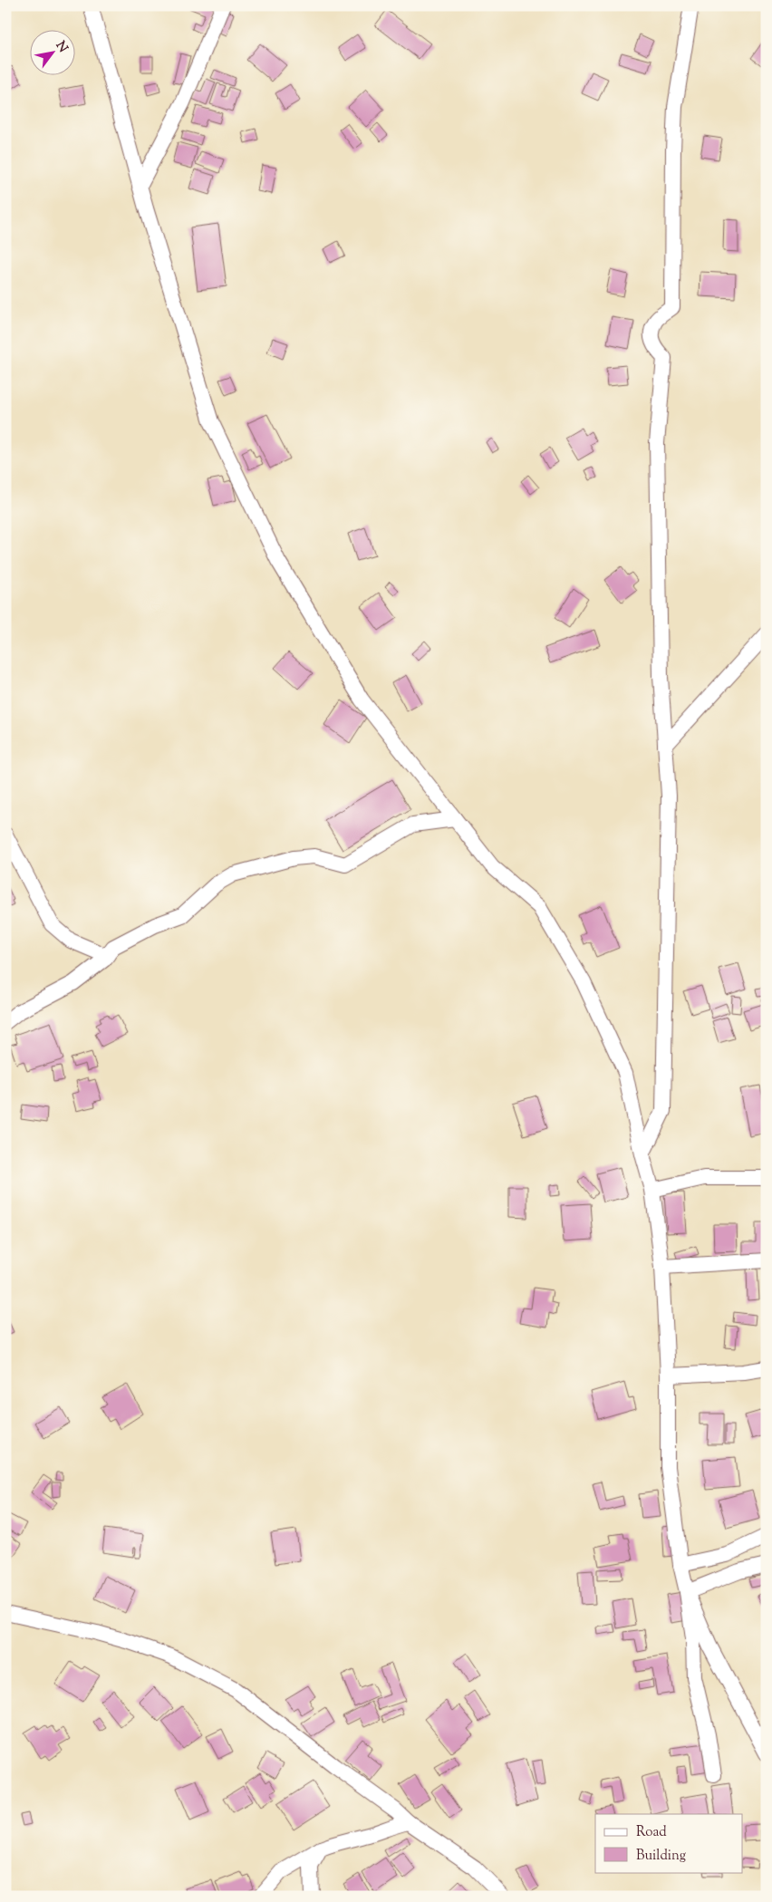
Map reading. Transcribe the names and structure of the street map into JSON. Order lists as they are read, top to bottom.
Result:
{
  "legend": ["Road", "Building"],
  "north": "top right"
}
